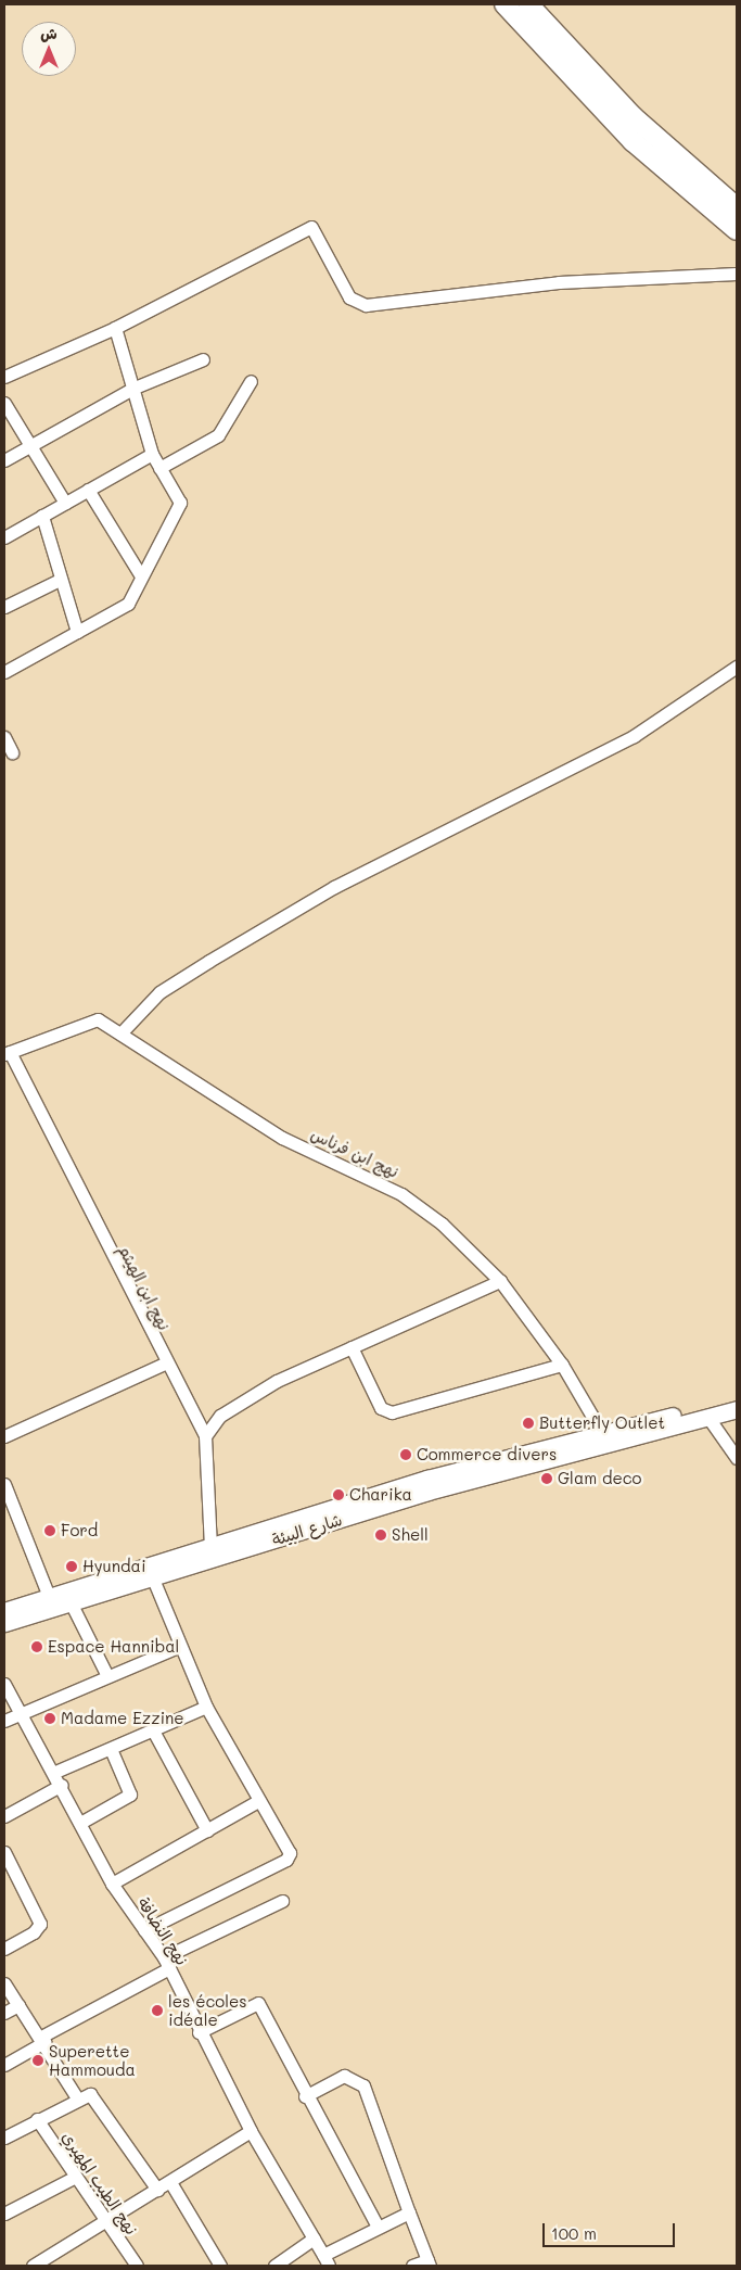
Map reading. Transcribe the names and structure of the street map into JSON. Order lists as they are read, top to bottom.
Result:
{
  "streets": {
    "main road": ["شارع البيئة"],
    "street": [
      "نهج ابن فرناس",
      "نهج ابن الهيثم",
      "نهج النضافة",
      "نهج الطيب المهيري"
    ]
  },
  "crossings": [
    ["نهج ابن فرناس", "نهج ابن الهيثم"],
    ["نهج ابن فرناس", "شارع البيئة"],
    ["نهج ابن الهيثم", "شارع البيئة"]
  ],
  "places": [
    "Butterfly Outlet",
    "Commerce divers",
    "Glam deco",
    "Charika",
    "Ford",
    "Shell",
    "Hyundai",
    "Espace Hannibal",
    "Madame Ezzine",
    "les écoles idéale",
    "Superette Hammouda"
  ],
  "scale_bar": "100 m",
  "north": "top"
}
